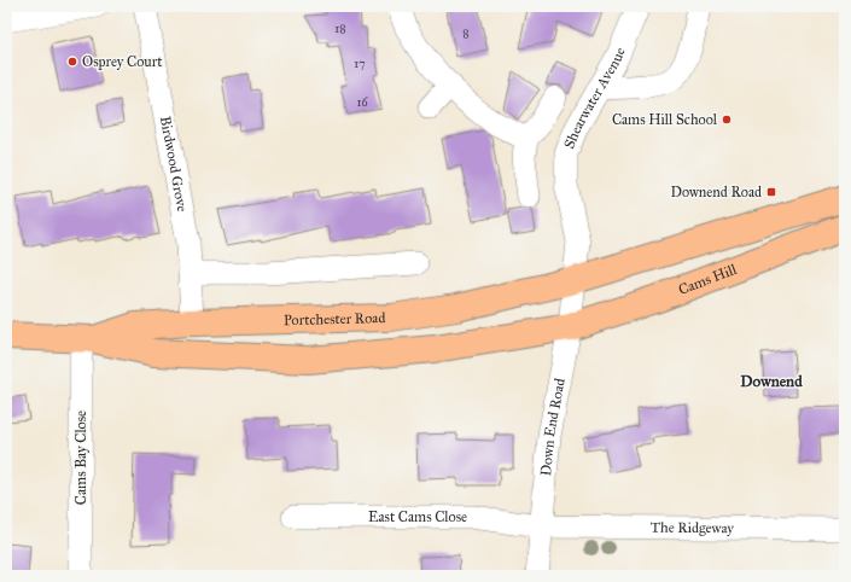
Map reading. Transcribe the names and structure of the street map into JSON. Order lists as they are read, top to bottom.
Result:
{
  "streets": {
    "main road": ["Cams Hill", "Portchester Road"],
    "street": [
      "Shearwater Avenue",
      "Birdwood Grove",
      "Down End Road",
      "Cams Bay Close",
      "East Cams Close",
      "The Ridgeway"
    ]
  },
  "crossings": [
    ["Shearwater Avenue", "Portchester Road"],
    ["Shearwater Avenue", "Down End Road"],
    ["Birdwood Grove", "Portchester Road"],
    ["Cams Hill", "Portchester Road"],
    ["Cams Hill", "Down End Road"],
    ["Portchester Road", "Down End Road"],
    ["Portchester Road", "Cams Bay Close"],
    ["Down End Road", "East Cams Close"],
    ["Down End Road", "The Ridgeway"],
    ["East Cams Close", "The Ridgeway"]
  ],
  "districts": ["Downend"],
  "places": {
    "other": ["Osprey Court", "Cams Hill School"],
    "transit": ["Downend Road"]
  },
  "house_numbers": [
    "18",
    "8",
    "17",
    "16"
  ]
}
